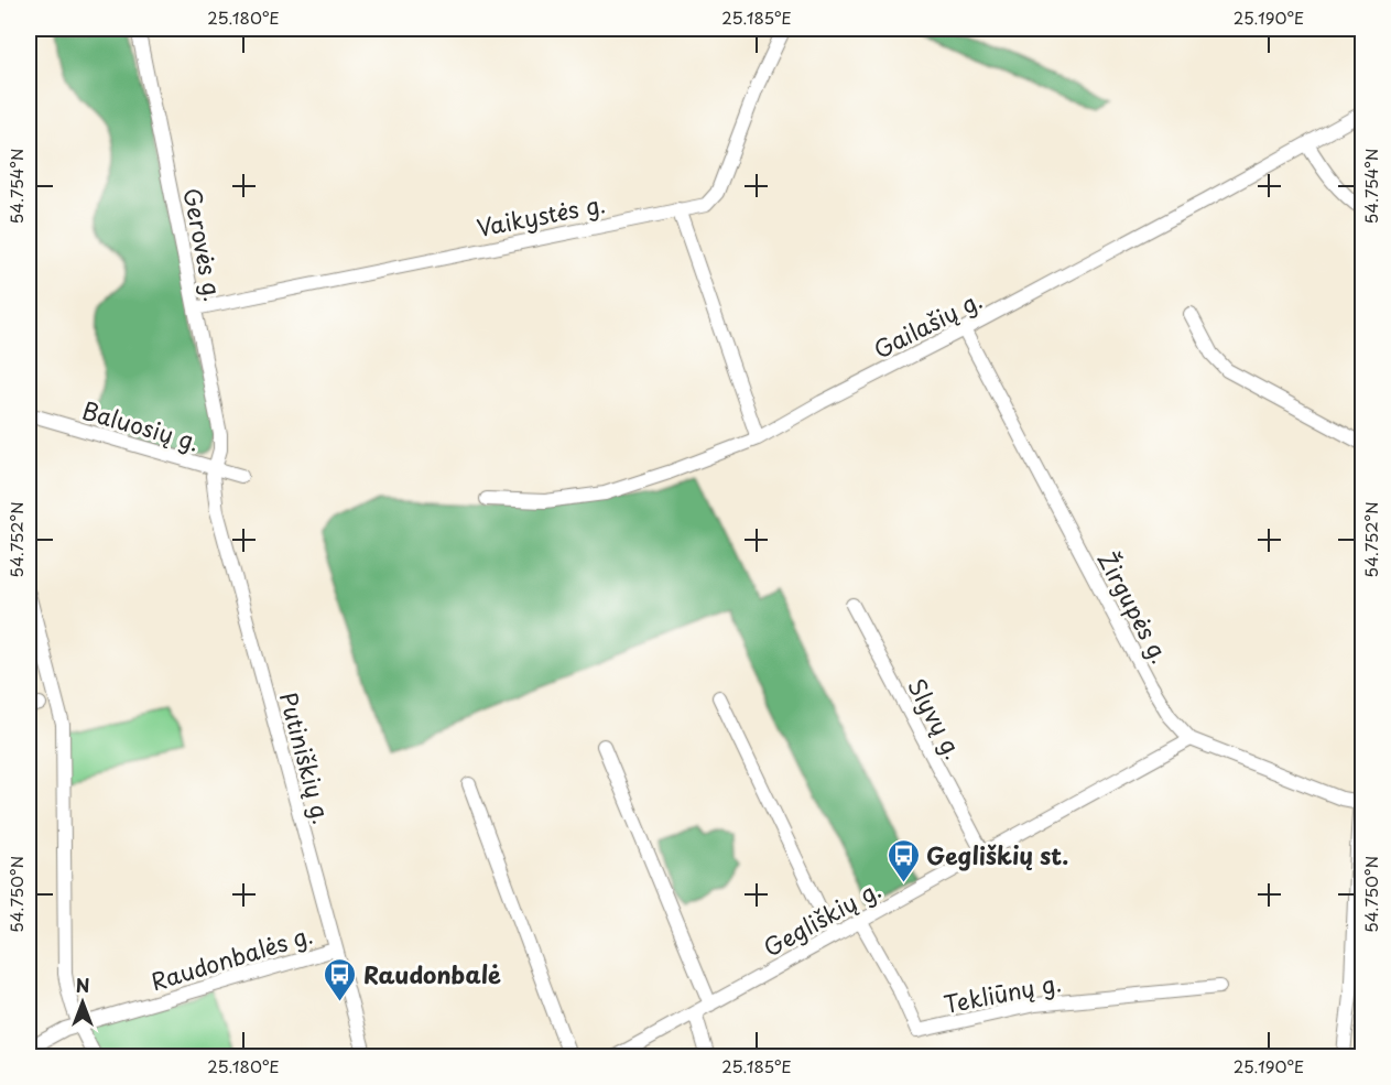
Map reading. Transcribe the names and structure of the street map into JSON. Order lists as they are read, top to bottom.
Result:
{
  "streets": {
    "street": [
      "Vaikystės g.",
      "Gerovės g.",
      "Gailašių g.",
      "Baluosių g.",
      "Žirgupės g.",
      "Slyvų g.",
      "Putiniškių g.",
      "Gegliškių g.",
      "Raudonbalės g.",
      "Tekliūnų g."
    ]
  },
  "crossings": [
    ["Vaikystės g.", "Gerovės g."],
    ["Gerovės g.", "Baluosių g."],
    ["Gerovės g.", "Putiniškių g."],
    ["Gailašių g.", "Žirgupės g."],
    ["Baluosių g.", "Putiniškių g."],
    ["Žirgupės g.", "Gegliškių g."],
    ["Slyvų g.", "Gegliškių g."],
    ["Putiniškių g.", "Raudonbalės g."],
    ["Gegliškių g.", "Tekliūnų g."]
  ],
  "places": {
    "bus stop": ["Gegliškių st.", "Raudonbalė"]
  },
  "north": "top",
  "coordinates": [
    "25.180°E",
    "25.185°E",
    "25.190°E",
    "54.754°N",
    "54.752°N",
    "54.750°N"
  ]
}
